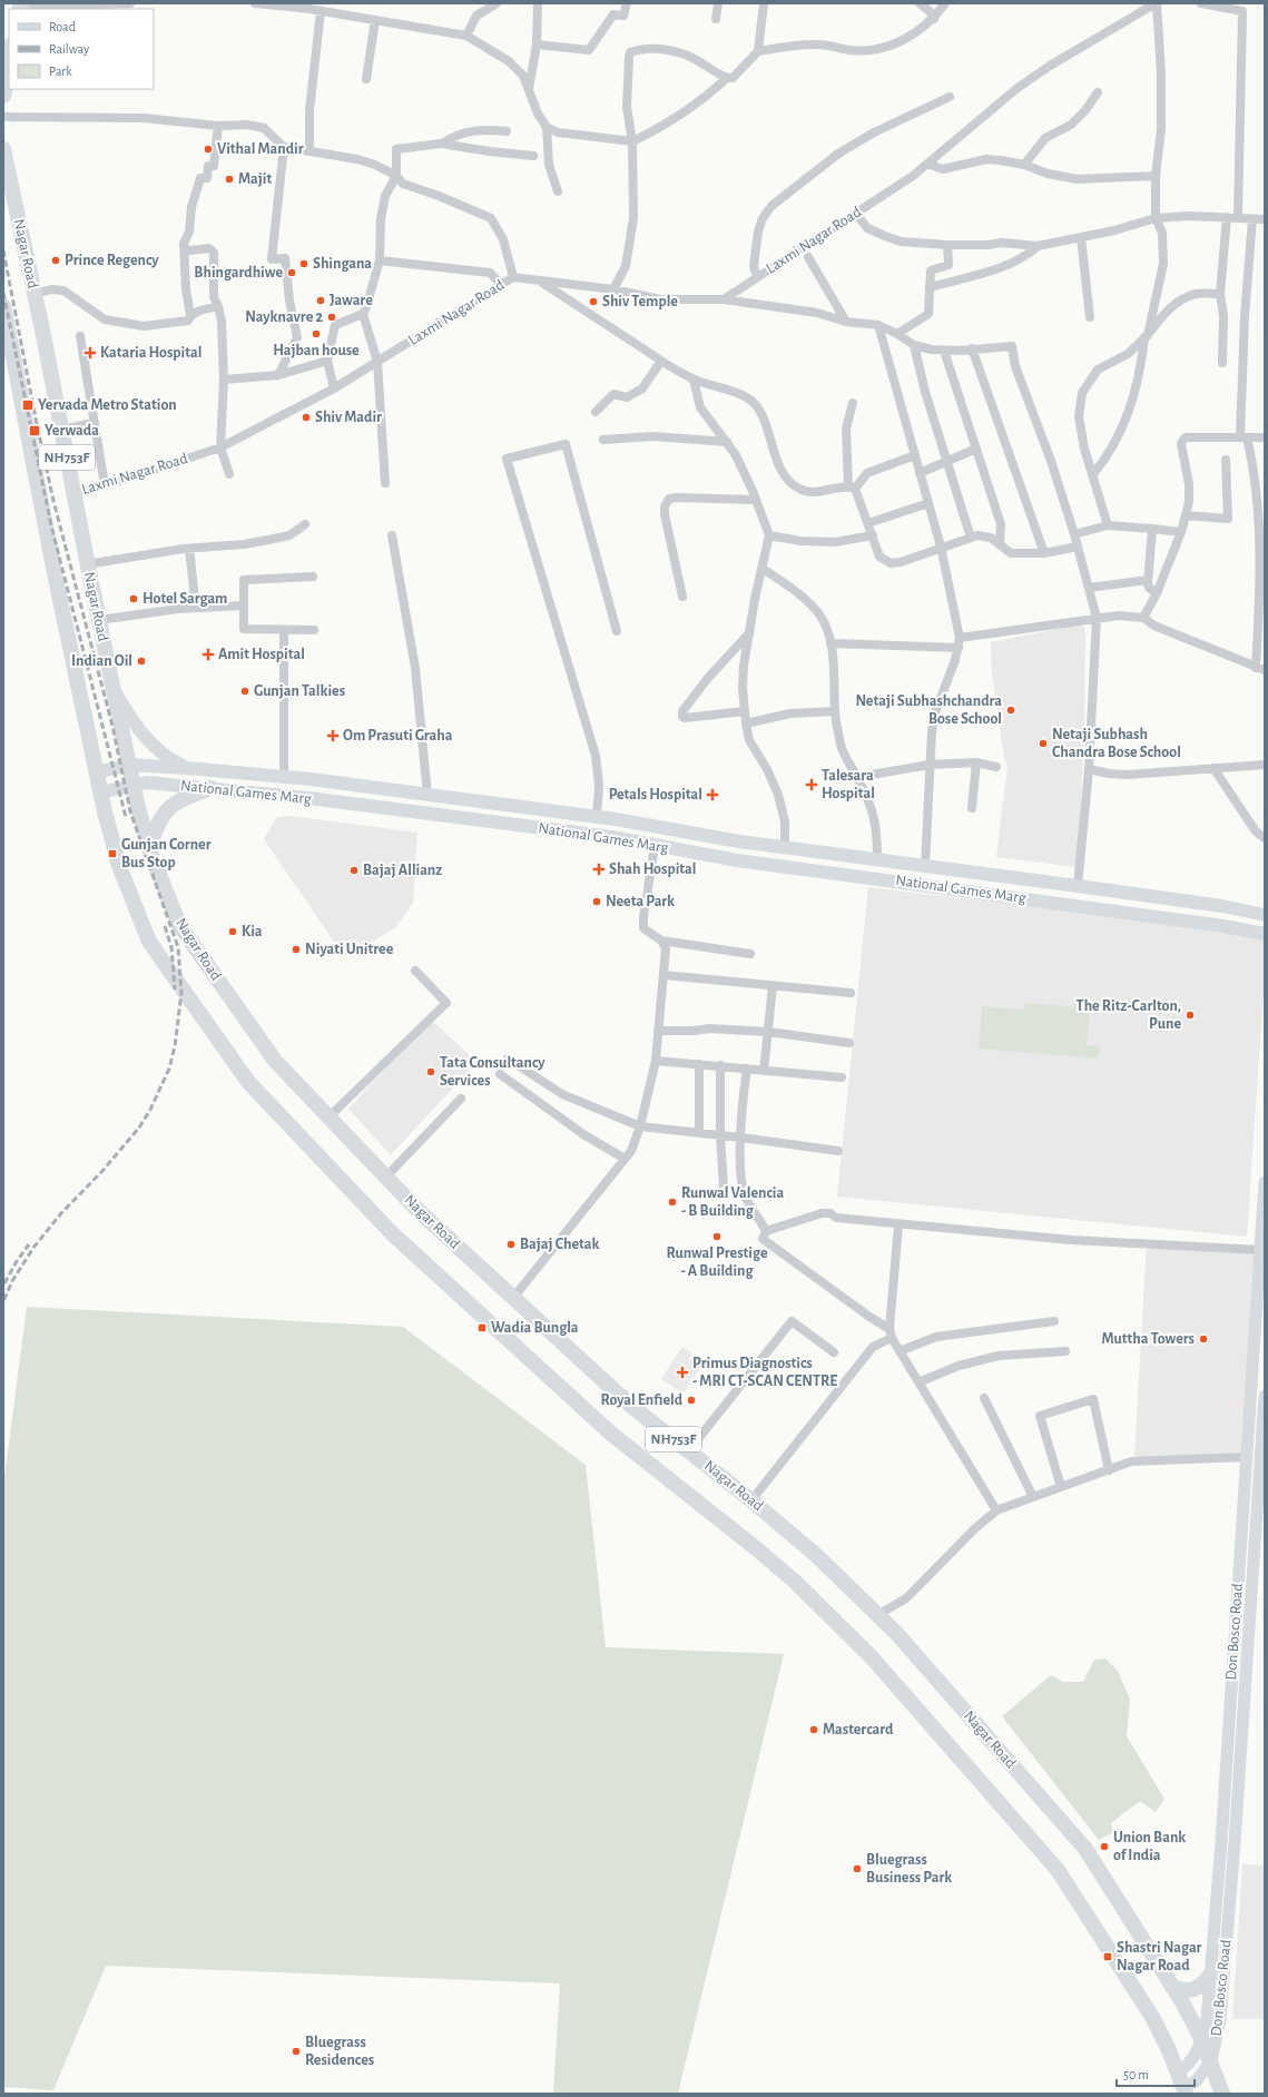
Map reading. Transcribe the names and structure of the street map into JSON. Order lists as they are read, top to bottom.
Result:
{
  "streets": {
    "highway": ["Nagar Road", "NH753F"],
    "main road": ["National Games Marg", "Don Bosco Road"],
    "street": ["Laxmi Nagar Road"]
  },
  "crossings": [
    ["Laxmi Nagar Road", "Nagar Road"],
    ["Nagar Road", "National Games Marg"],
    ["Nagar Road", "Don Bosco Road"],
    ["NH753F", "National Games Marg"],
    ["NH753F", "Don Bosco Road"]
  ],
  "places": {
    "other": [
      "Vithal Mandir",
      "Majit",
      "Prince Regency",
      "Shingana",
      "Bhingardhiwe",
      "Jaware",
      "Shiv Temple",
      "Nayknavre 2",
      "Hajban house",
      "Shiv Madir",
      "Hotel Sargam",
      "Indian Oil",
      "Gunjan Talkies",
      "Netaji Subhashchandra Bose School",
      "Netaji Subhash Chandra Bose School",
      "Bajaj Allianz",
      "Neeta Park",
      "Kia",
      "Niyati Unitree",
      "The Ritz-Carlton, Pune",
      "Tata Consultancy Services",
      "Runwal Valencia - B Building",
      "Runwal Prestige - A Building",
      "Bajaj Chetak",
      "Muttha Towers",
      "Royal Enfield",
      "Mastercard",
      "Union Bank of India",
      "Bluegrass Business Park",
      "Bluegrass Residences"
    ],
    "health": [
      "Kataria Hospital",
      "Amit Hospital",
      "Om Prasuti Graha",
      "Talesara Hospital",
      "Petals Hospital",
      "Shah Hospital",
      "Primus Diagnostics - MRI CT-SCAN CENTRE"
    ],
    "transit": [
      "Yervada Metro Station",
      "Yerwada",
      "Gunjan Corner Bus Stop",
      "Wadia Bungla",
      "Shastri Nagar Nagar Road"
    ]
  },
  "legend": ["Road", "Railway", "Park"],
  "scale_bar": "50 m"
}
